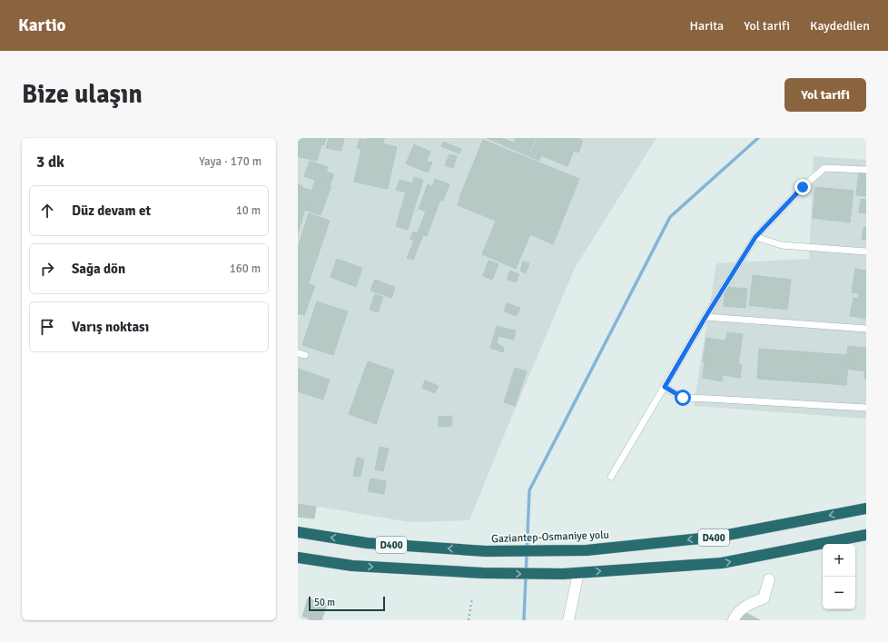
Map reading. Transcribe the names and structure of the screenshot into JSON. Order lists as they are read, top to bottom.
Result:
{
  "streets": {
    "highway": ["Gaziantep-Osmaniye yolu", "D400"]
  },
  "scale_bar": "50 m",
  "page": {
    "header": "Kartio",
    "nav": ["Harita", "Yol tarifi", "Kaydedilen"],
    "buttons": "Yol tarifi",
    "title": "Bize ulaşın",
    "heading": ["3 dk", "Yaya · 170 m"],
    "list": [
      ["Düz devam et", "10 m"],
      ["Sağa dön", "160 m"],
      "Varış noktası"
    ],
    "map_buttons": ["+", "−"],
    "scale": "50 m"
  }
}
